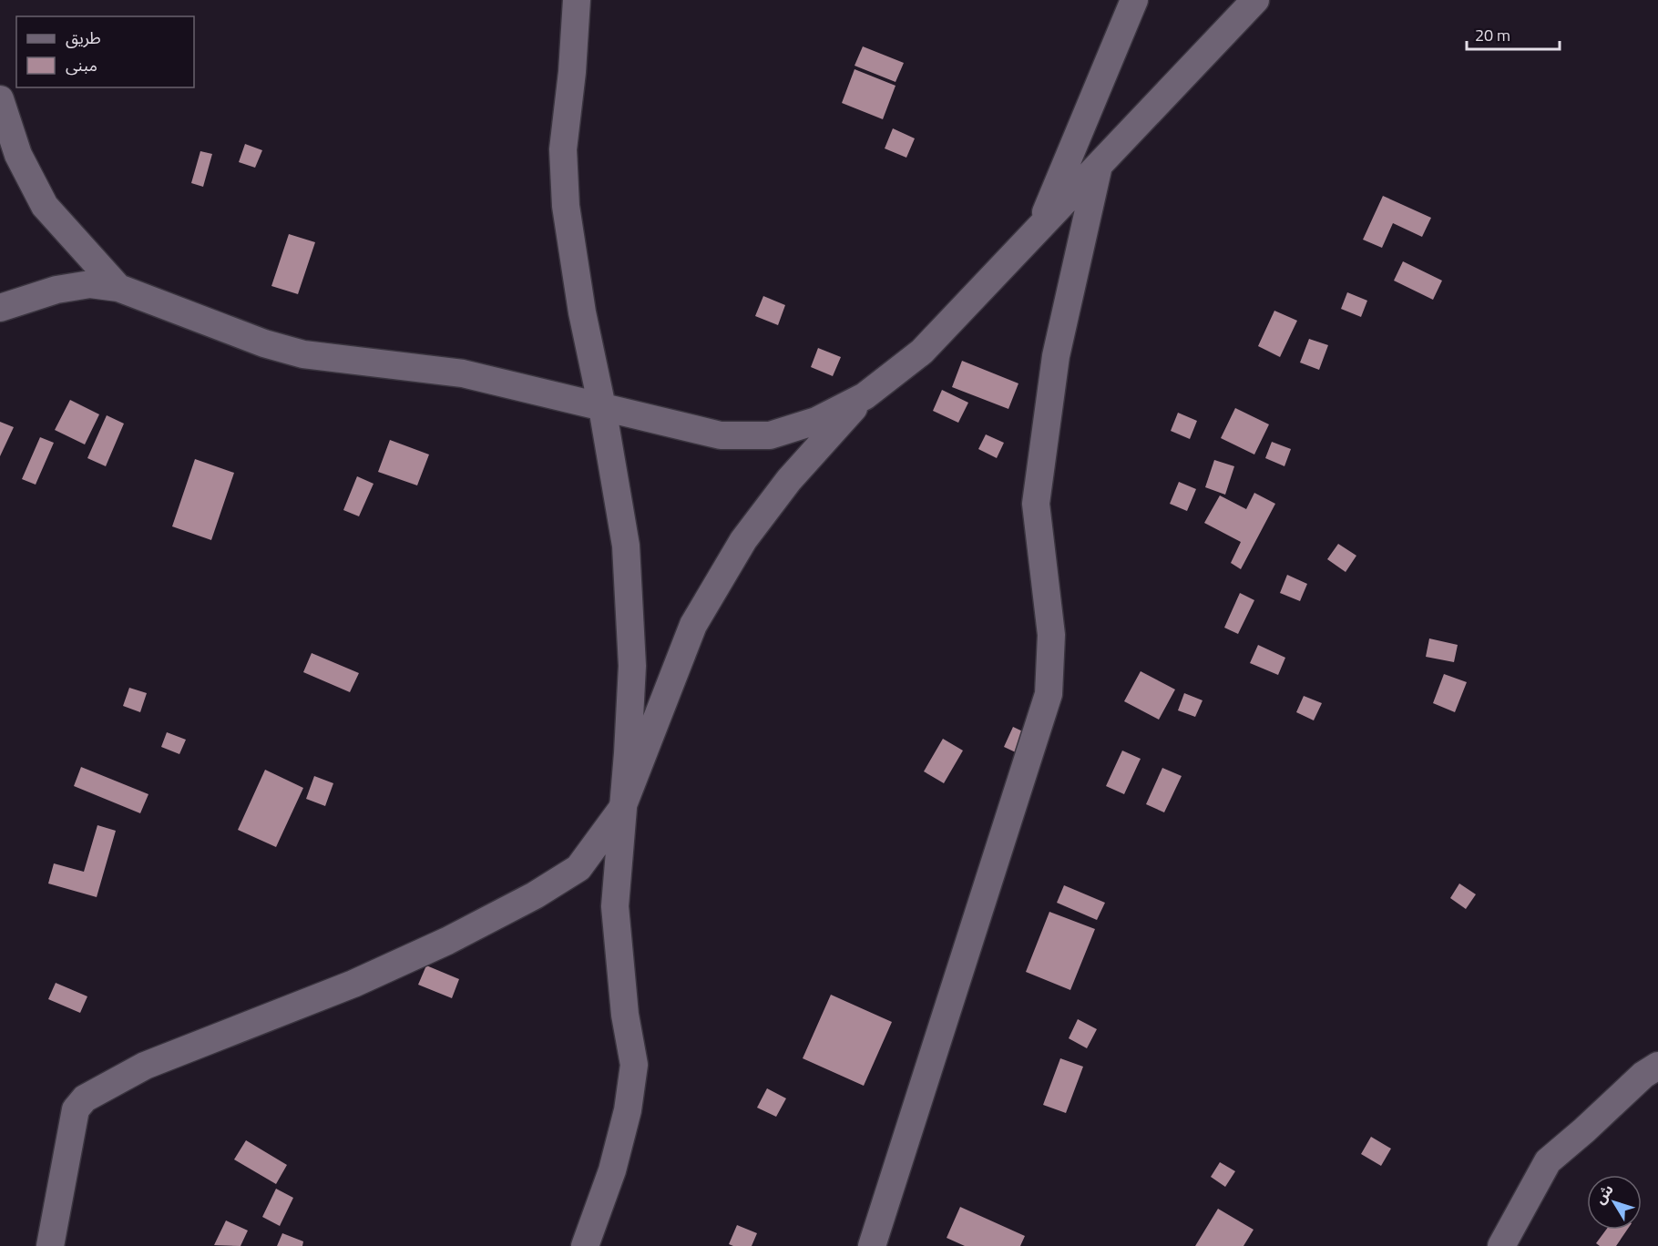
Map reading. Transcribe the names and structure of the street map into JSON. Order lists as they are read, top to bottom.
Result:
{
  "legend": ["طريق", "مبنى"],
  "scale_bar": "20 m",
  "north": "top left"
}
